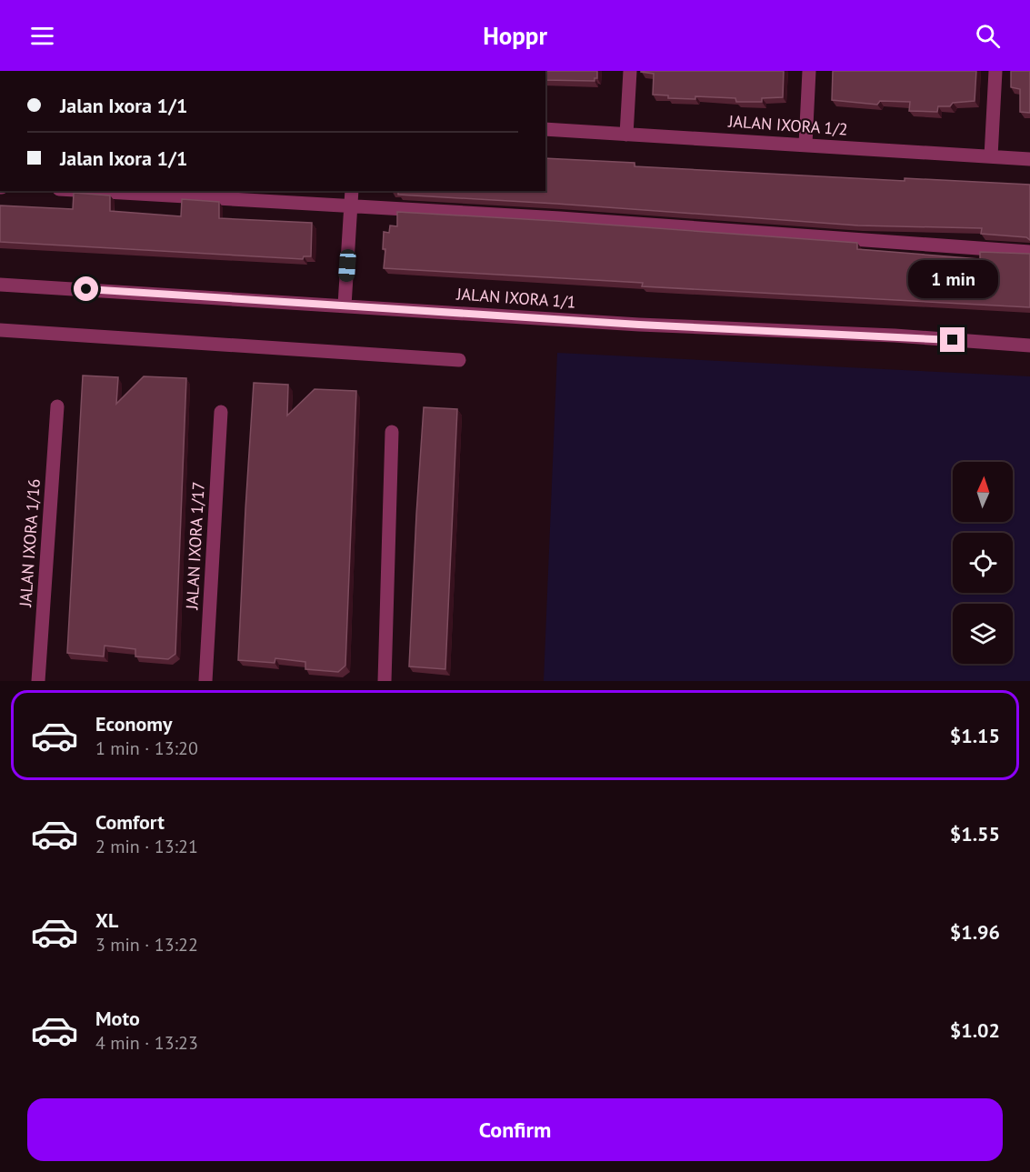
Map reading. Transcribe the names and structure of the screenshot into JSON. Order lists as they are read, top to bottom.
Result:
{
  "streets": {
    "street": [
      "JALAN IXORA 1/2",
      "JALAN IXORA 1/1",
      "JALAN IXORA 1/16",
      "JALAN IXORA 1/17"
    ]
  },
  "north": "top",
  "page": {
    "header": "Hoppr",
    "banner": ["Jalan Ixora 1/1", "Jalan Ixora 1/1"],
    "bubble": "1 min",
    "list": [
      {
        "name": "Economy",
        "note": "1 min · 13:20",
        "value": "$1.15"
      },
      {
        "name": "Comfort",
        "note": "2 min · 13:21",
        "value": "$1.55"
      },
      {
        "name": "XL",
        "note": "3 min · 13:22",
        "value": "$1.96"
      },
      {
        "name": "Moto",
        "note": "4 min · 13:23",
        "value": "$1.02"
      }
    ],
    "buttons": "Confirm"
  }
}
